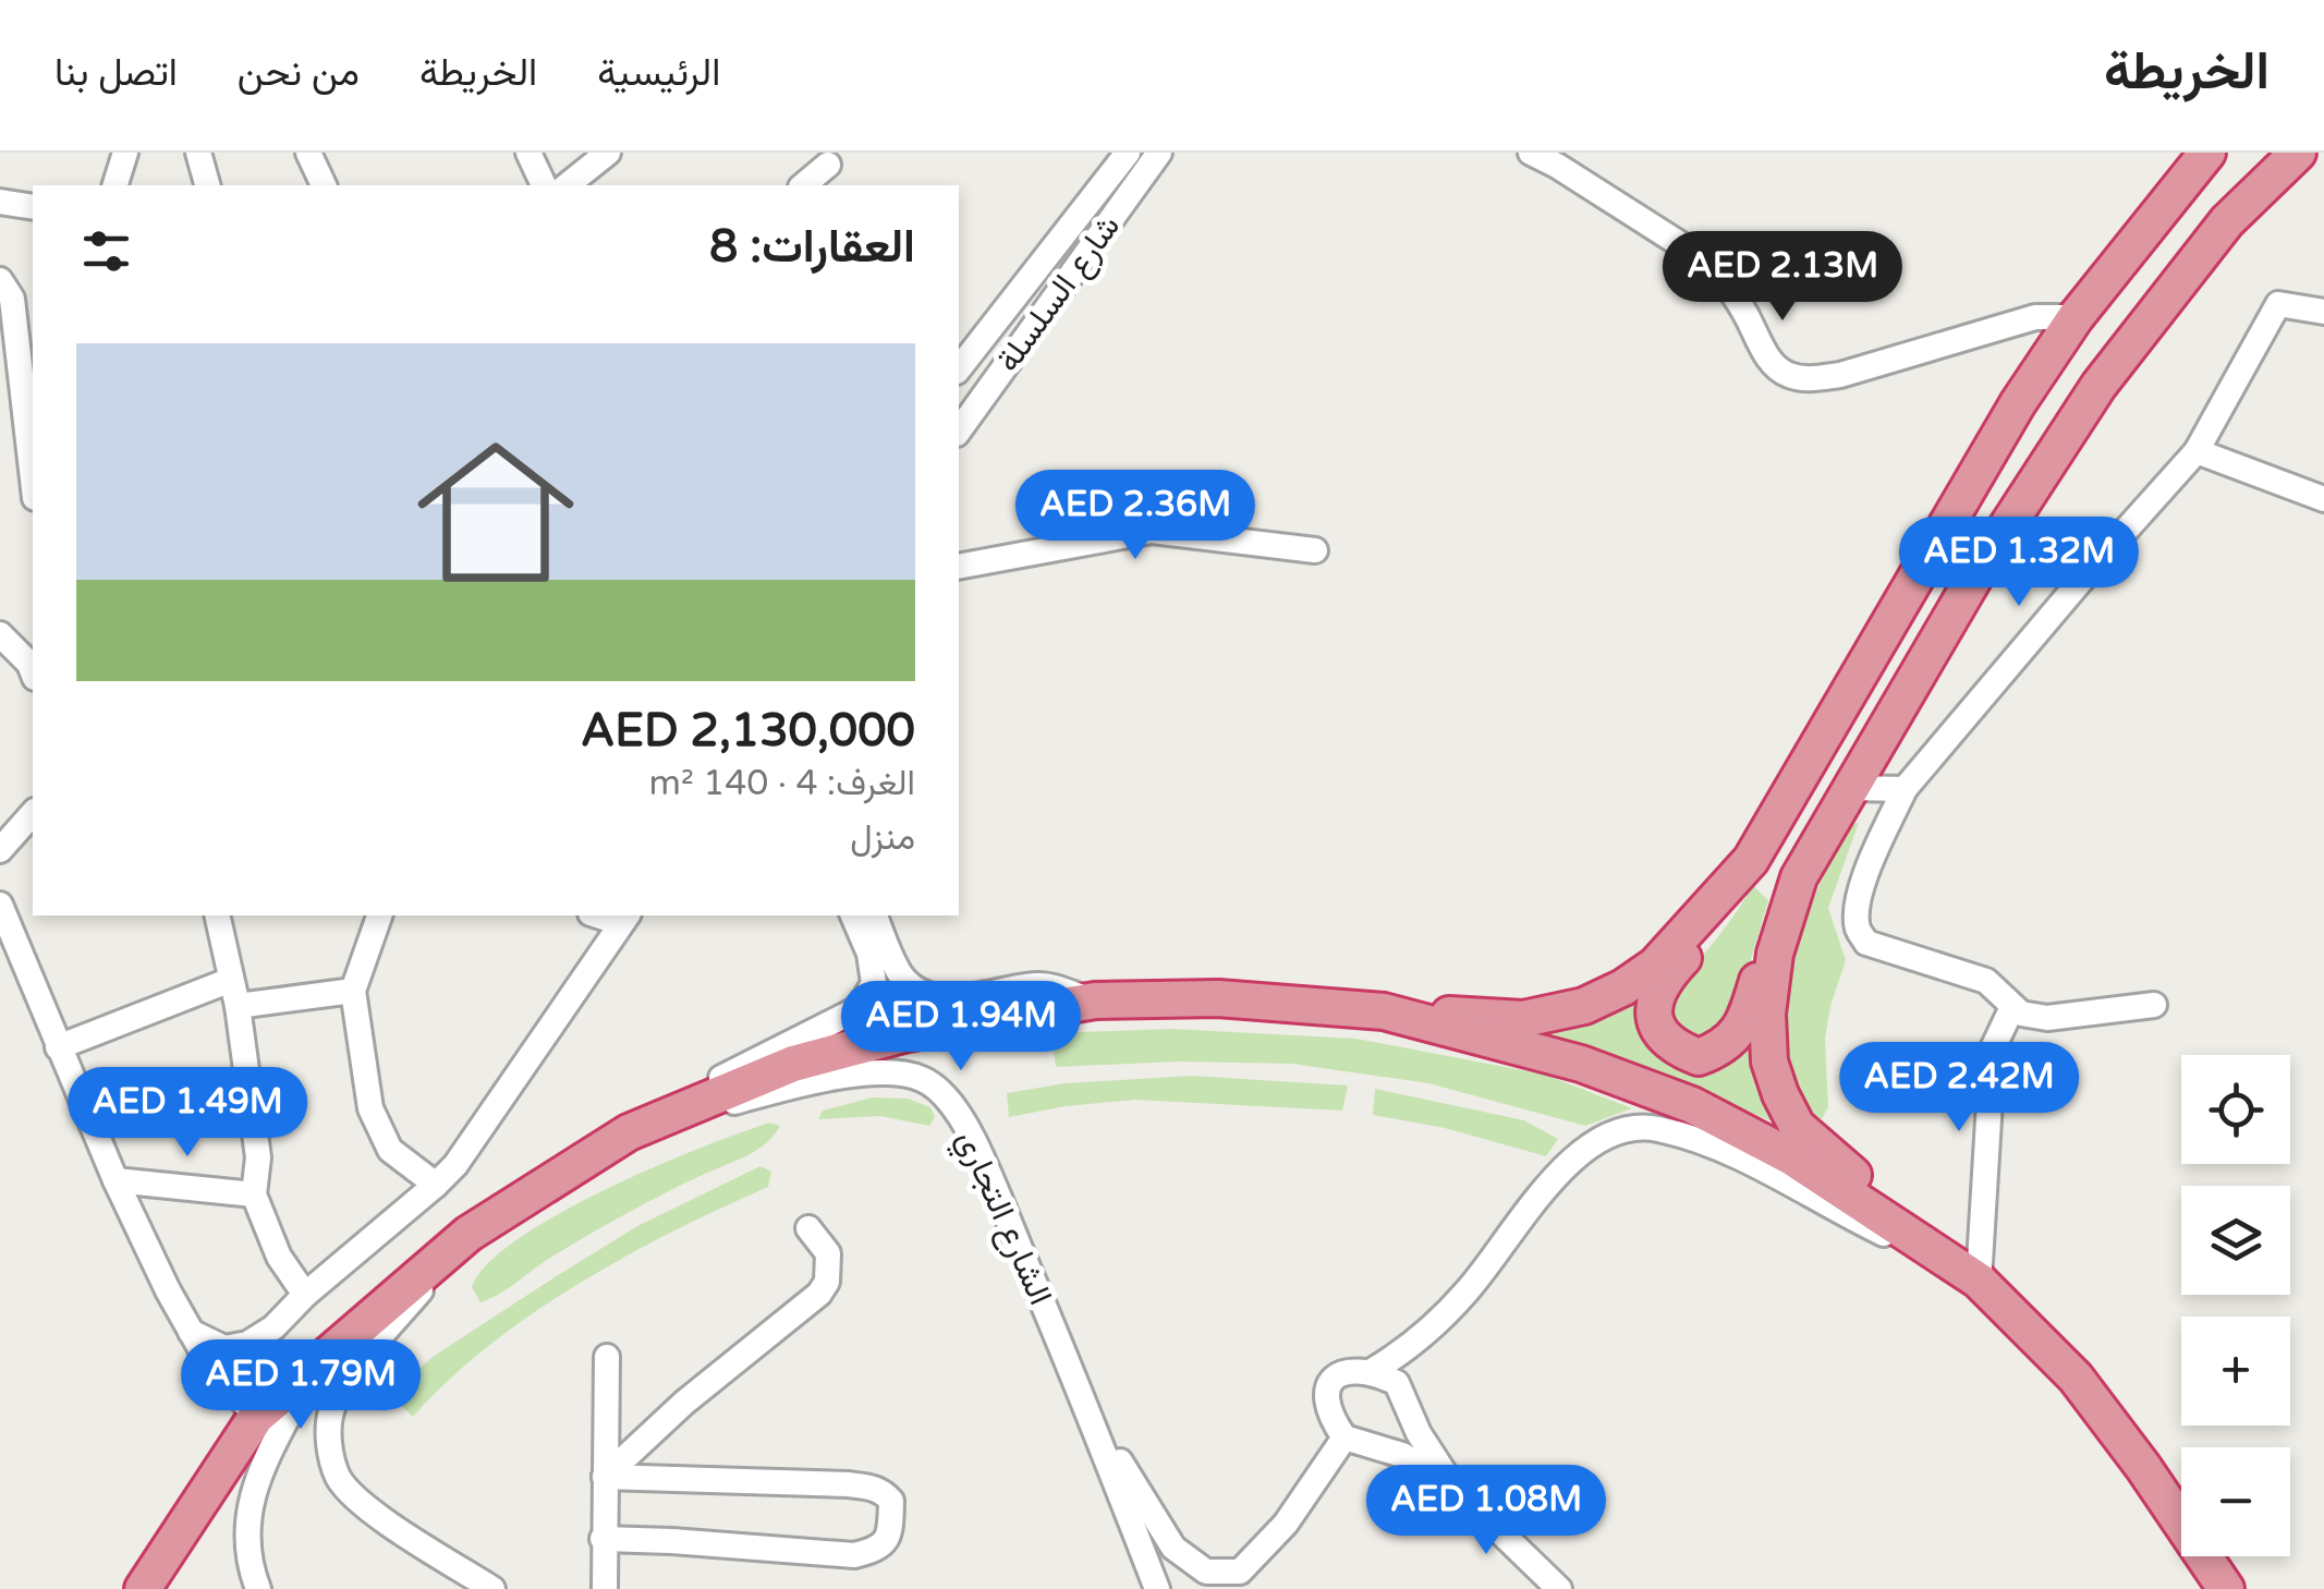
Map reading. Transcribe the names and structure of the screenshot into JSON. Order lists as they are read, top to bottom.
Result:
{
  "streets": {
    "street": ["شارع السلسلة", "الشارع التجاري"]
  },
  "page": {
    "header": "الخريطة",
    "nav": [
      "الرئيسية",
      "الخريطة",
      "من نحن",
      "اتصل بنا"
    ],
    "heading": "العقارات: 8",
    "price": [
      "AED 2.13M",
      "AED 2.36M",
      "AED 1.32M",
      "AED 1.94M",
      "AED 2.42M",
      "AED 1.49M",
      "AED 1.79M",
      "AED 1.08M"
    ],
    "list": [
      {
        "name": "AED 2,130,000",
        "note": "الغرف: 4 · 140 m² · منزل"
      }
    ],
    "map_buttons": ["+", "−"]
  }
}
